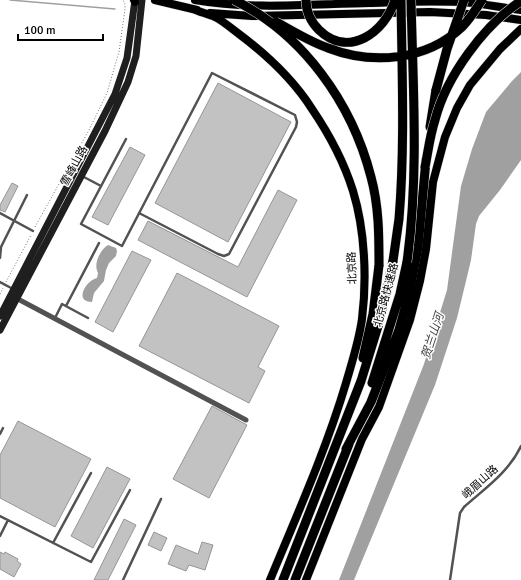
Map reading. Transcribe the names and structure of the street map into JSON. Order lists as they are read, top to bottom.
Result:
{
  "streets": {
    "highway": ["北京路快速路"],
    "main road": ["雪峰山路", "北京路"],
    "lane": ["峨眉山路"]
  },
  "water": ["贺兰山河"],
  "scale_bar": "100 m"
}
